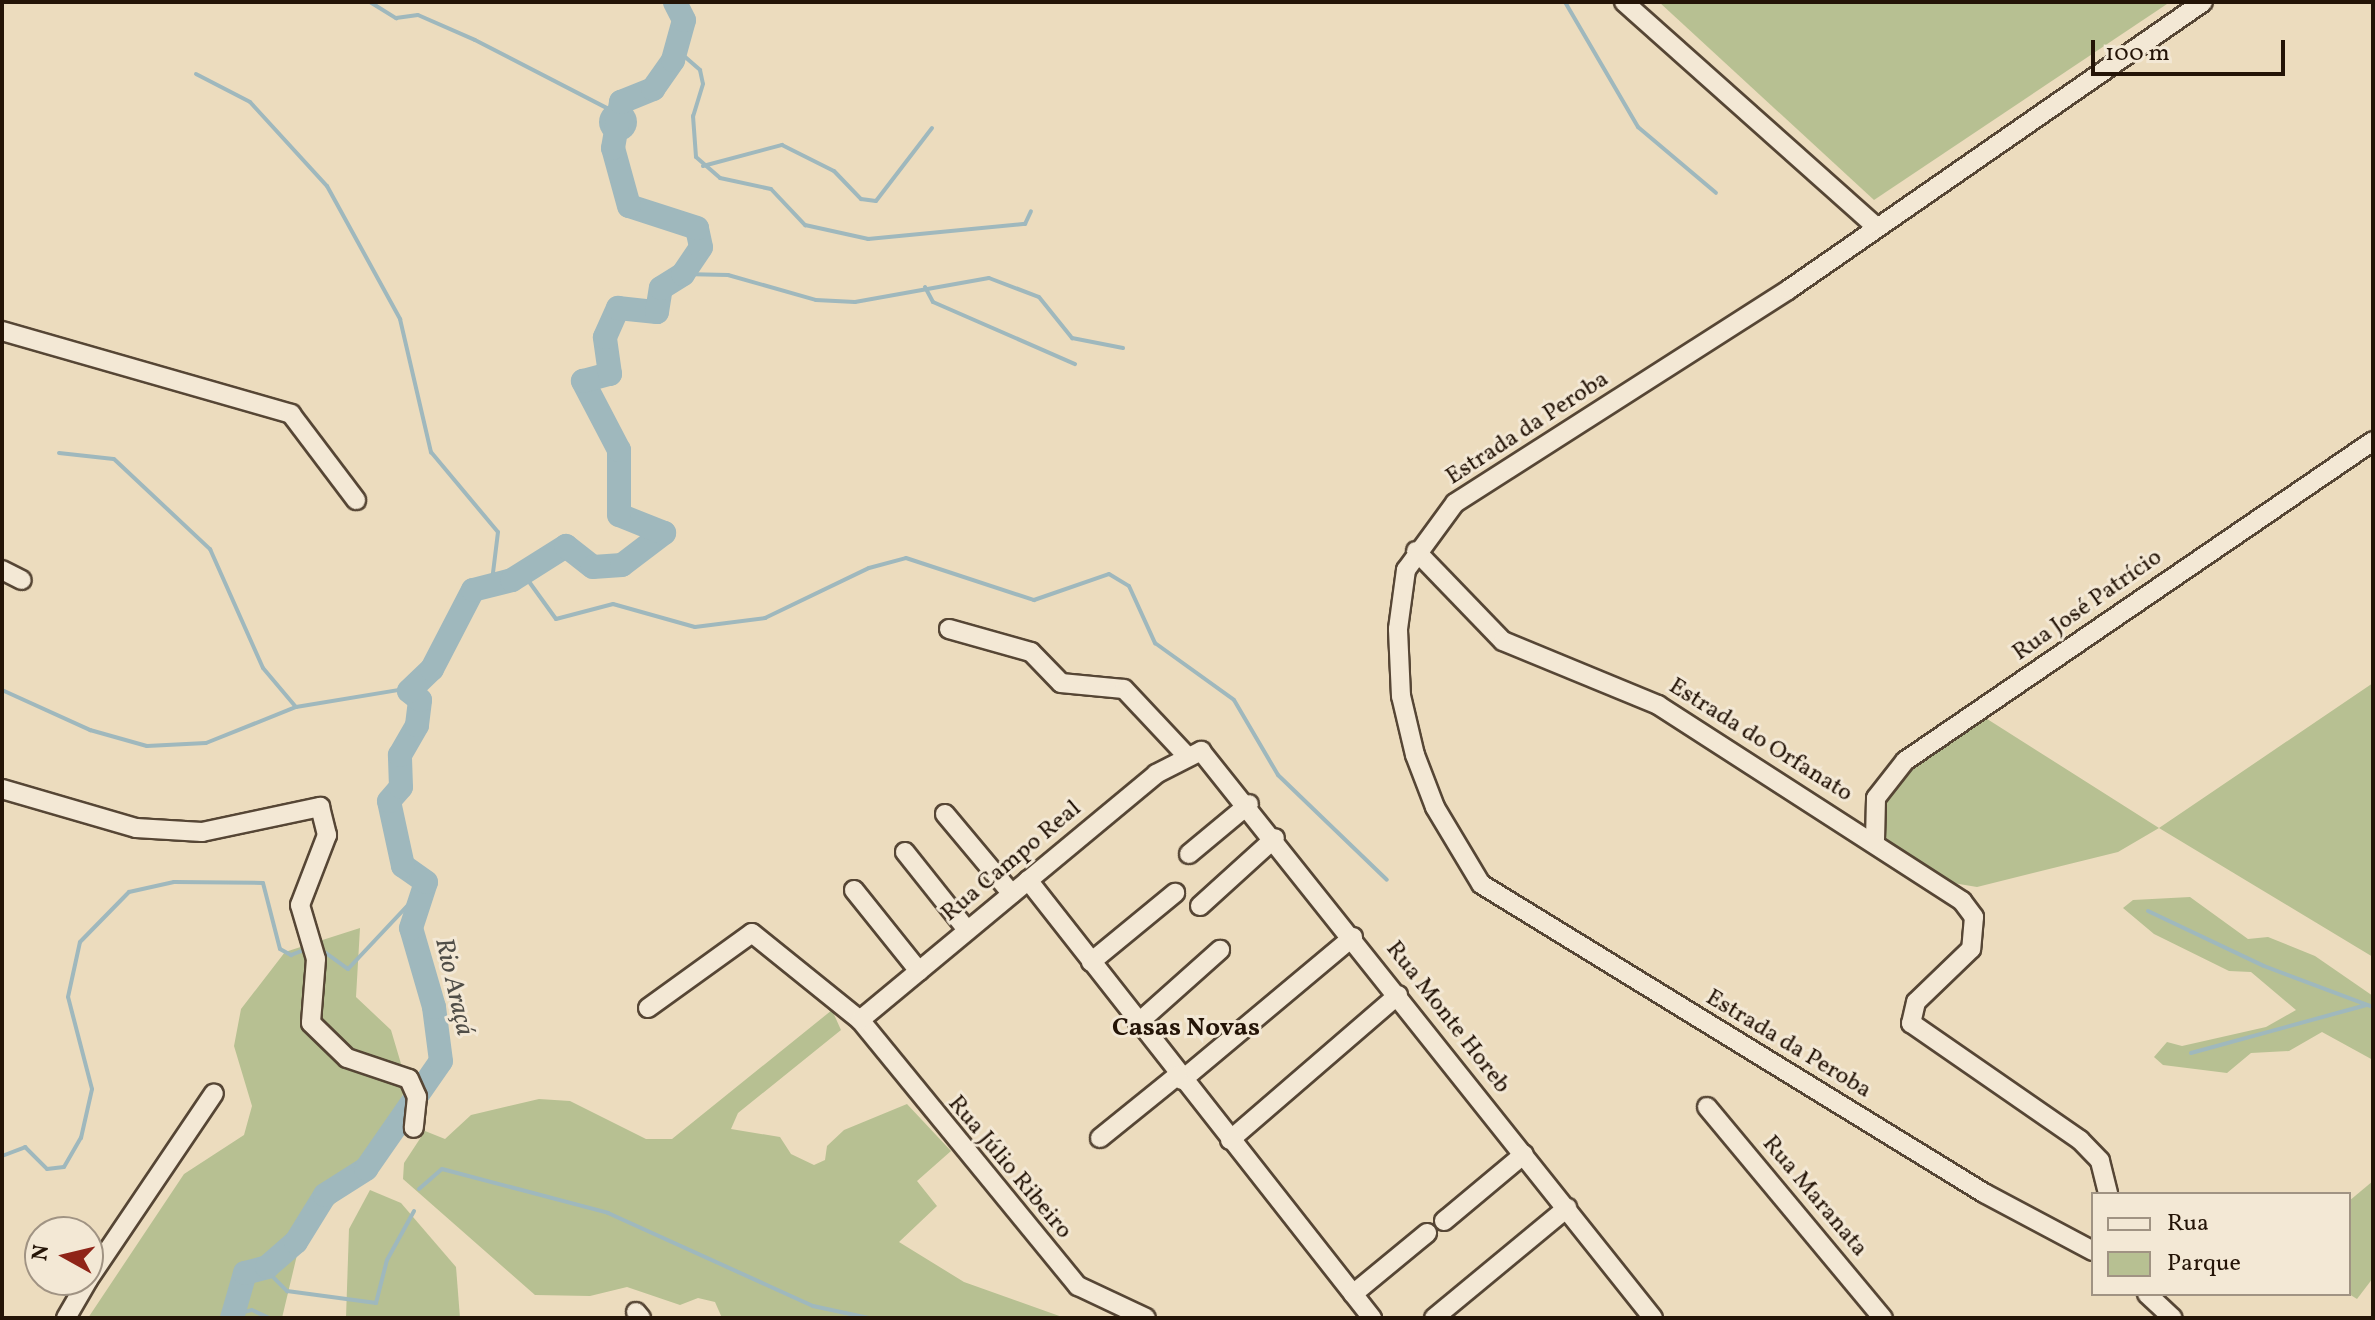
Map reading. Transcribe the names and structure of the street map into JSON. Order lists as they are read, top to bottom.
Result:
{
  "streets": {
    "street": [
      "Estrada da Peroba",
      "Rua José Patrício",
      "Estrada do Orfanato",
      "Rua Campo Real",
      "Rua Monte Horeb",
      "Rua Júlio Ribeiro",
      "Rua Maranata"
    ]
  },
  "crossings": [
    ["Estrada da Peroba", "Estrada do Orfanato"],
    ["Rua José Patrício", "Estrada do Orfanato"],
    ["Rua Campo Real", "Rua Monte Horeb"],
    ["Rua Campo Real", "Rua Júlio Ribeiro"]
  ],
  "districts": ["Casas Novas"],
  "water": ["Rio Araçá"],
  "legend": ["Rua", "Parque"],
  "scale_bar": "100 m",
  "north": "left"
}
